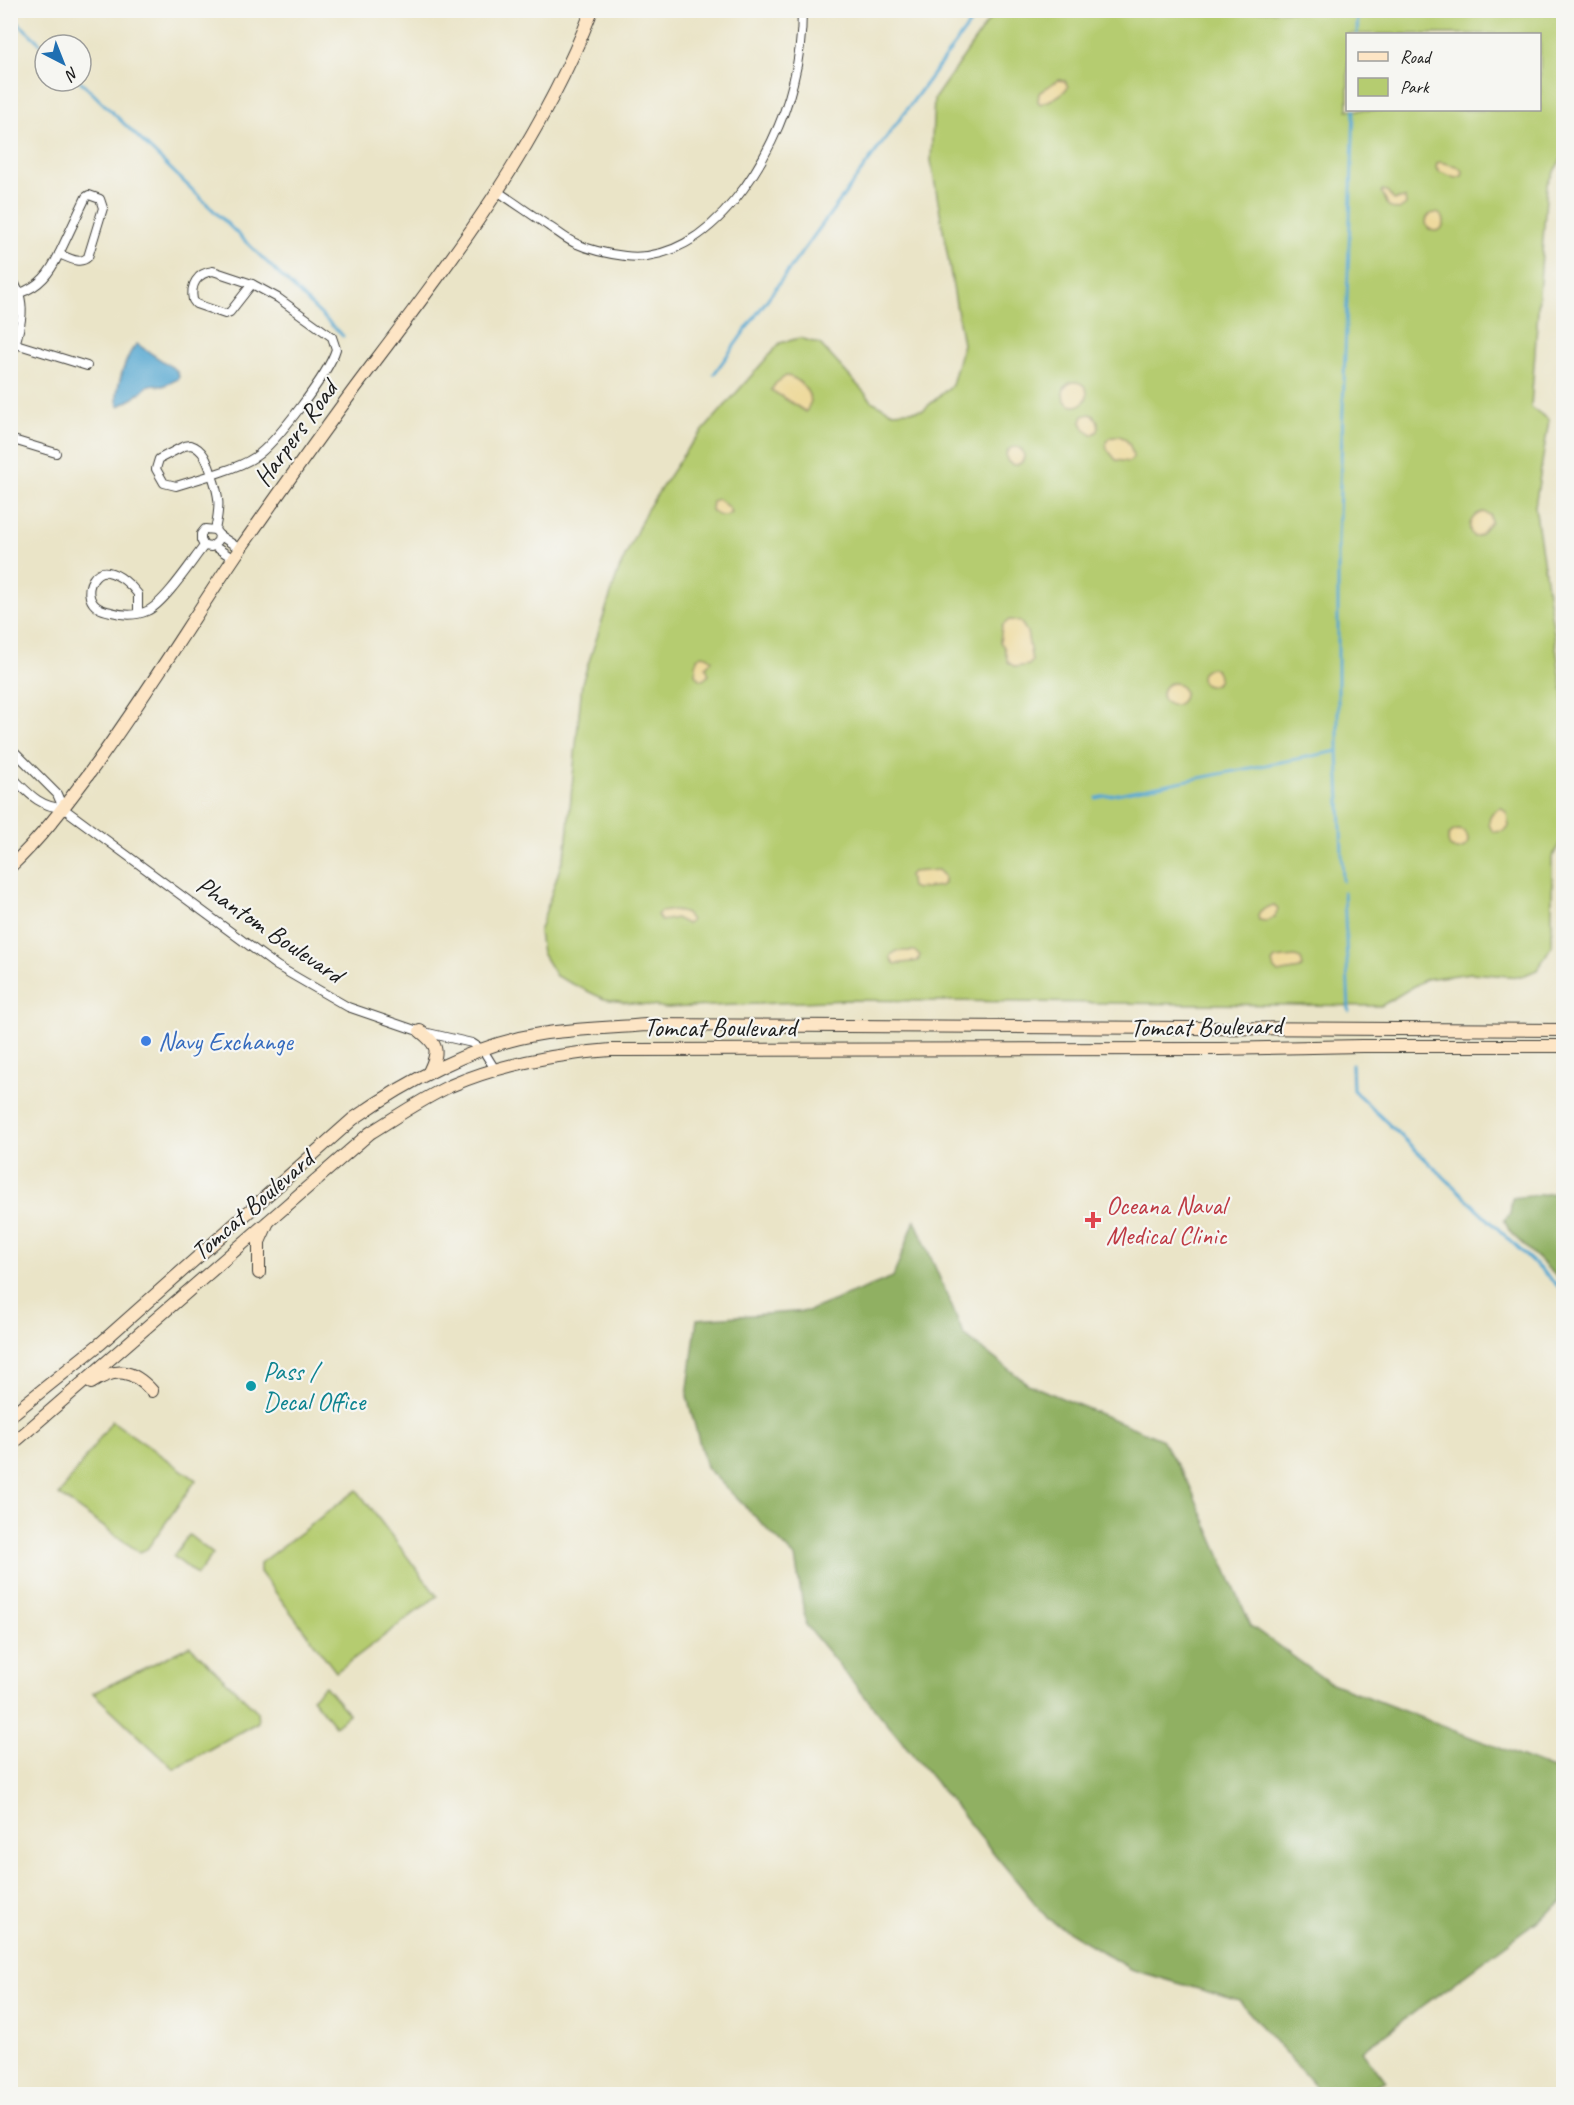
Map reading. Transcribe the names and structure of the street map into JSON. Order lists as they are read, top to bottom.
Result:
{
  "streets": {
    "main road": ["Harpers Road", "Tomcat Boulevard"],
    "street": ["Phantom Boulevard"]
  },
  "crossings": [
    ["Harpers Road", "Phantom Boulevard"],
    ["Phantom Boulevard", "Tomcat Boulevard"]
  ],
  "places": {
    "other": ["Navy Exchange", "Pass / Decal Office"],
    "health": ["Oceana Naval Medical Clinic"]
  },
  "legend": ["Road", "Park"],
  "north": "bottom right"
}
